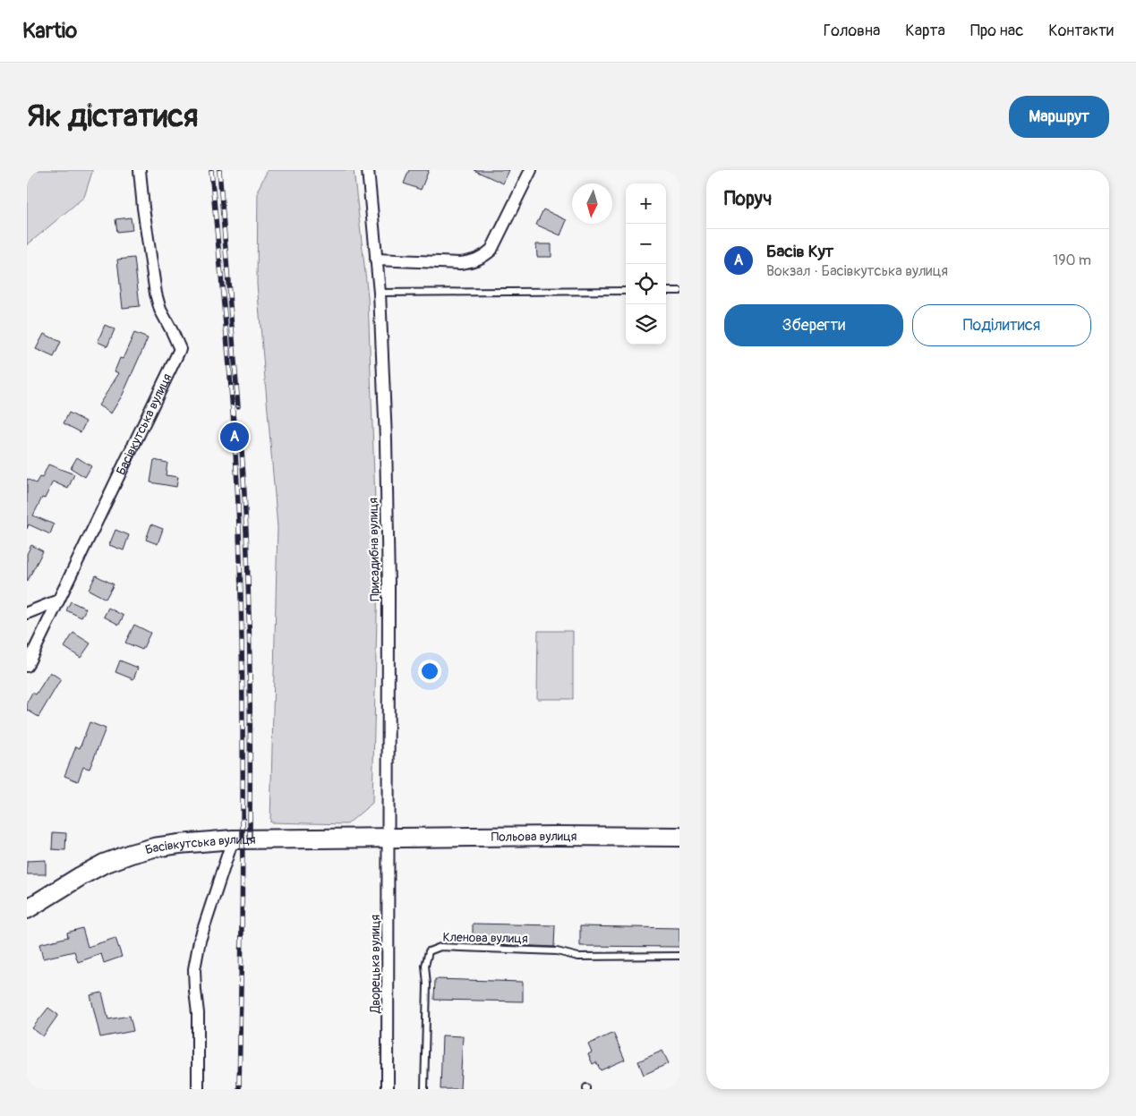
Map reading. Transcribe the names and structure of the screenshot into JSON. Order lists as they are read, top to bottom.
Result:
{
  "streets": {
    "main road": ["Басівкутська вулиця", "Польова вулиця"],
    "street": ["Присадибна вулиця", "Дворецька вулиця"],
    "lane": ["Кленова вулиця"]
  },
  "crossings": [
    ["Басівкутська вулиця", "Присадибна вулиця"],
    ["Басівкутська вулиця", "Польова вулиця"],
    ["Басівкутська вулиця", "Дворецька вулиця"],
    ["Присадибна вулиця", "Польова вулиця"],
    ["Присадибна вулиця", "Дворецька вулиця"],
    ["Польова вулиця", "Дворецька вулиця"]
  ],
  "north": "bottom",
  "page": {
    "header": "Kartio",
    "nav": [
      "Головна",
      "Карта",
      "Про нас",
      "Контакти"
    ],
    "buttons": [
      "Маршрут",
      ["Зберегти", "Поділитися"]
    ],
    "title": "Як дістатися",
    "heading": "Поруч",
    "map_buttons": ["+", "−"],
    "list": [
      {
        "mark": "A",
        "name": "Басів Кут",
        "note": "Вокзал · Басівкутська вулиця",
        "value": "190 m"
      }
    ],
    "pins": "A"
  }
}
